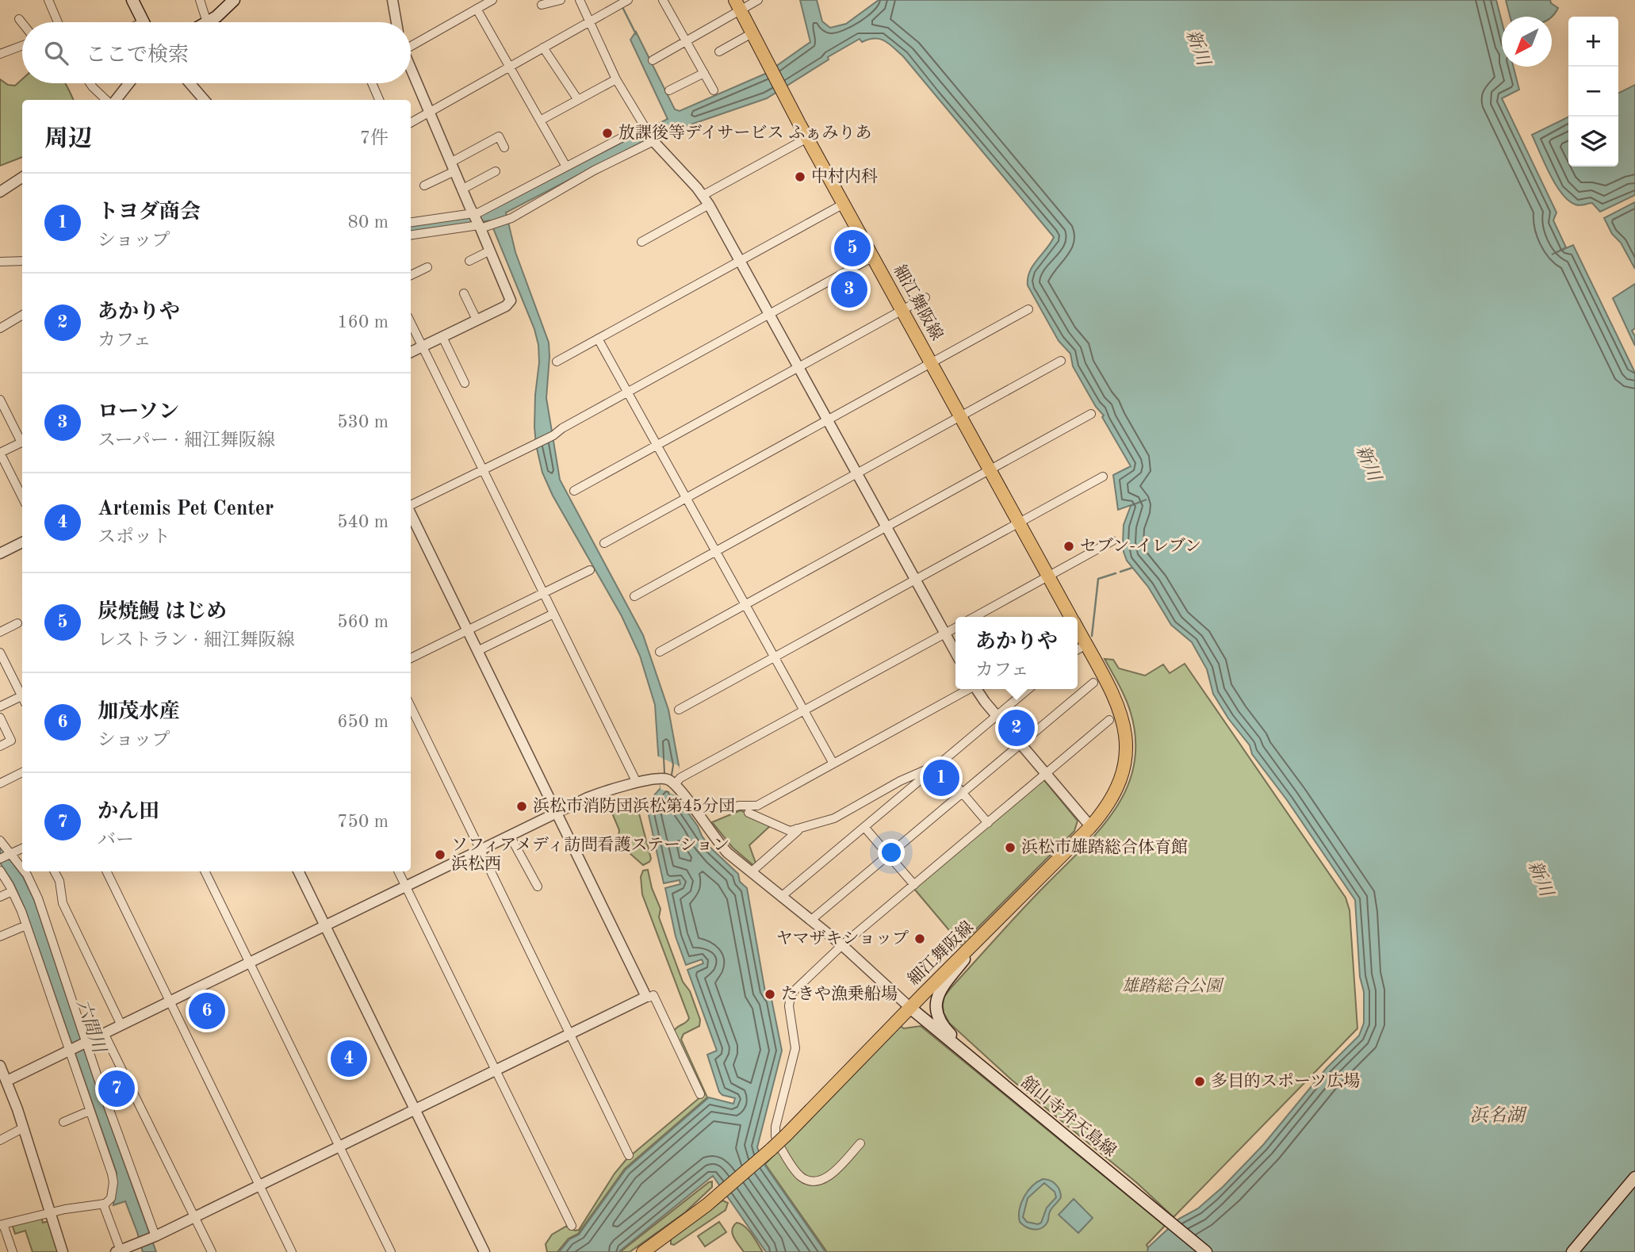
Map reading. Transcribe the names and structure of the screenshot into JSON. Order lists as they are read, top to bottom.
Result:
{
  "streets": {
    "main road": ["細江舞阪線", "舘山寺弁天島線"]
  },
  "crossings": [
    ["細江舞阪線", "舘山寺弁天島線"]
  ],
  "water": ["新川", "六間川", "浜名湖"],
  "parks": ["雄踏総合公園"],
  "places": [
    "放課後等デイサービス ふぁみりあ",
    "中村内科",
    "セブン-イレブン",
    "浜松市消防団浜松第45分団",
    "浜松市雄踏総合体育館",
    "ソフィアメディ訪問看護ステーション 浜松西",
    "ヤマザキショップ",
    "たきや漁乗船場",
    "多目的スポーツ広場"
  ],
  "north": "bottom left",
  "page": {
    "map_buttons": ["+", "−"],
    "search": "ここで検索",
    "heading": ["周辺", "7件"],
    "list": [
      {
        "mark": "1",
        "name": "トヨダ商会",
        "note": "ショップ",
        "value": "80 m"
      },
      {
        "mark": "2",
        "name": "あかりや",
        "note": "カフェ",
        "value": "160 m"
      },
      {
        "mark": "3",
        "name": "ローソン",
        "note": "スーパー · 細江舞阪線",
        "value": "530 m"
      },
      {
        "mark": "4",
        "name": "Artemis Pet Center",
        "note": "スポット",
        "value": "540 m"
      },
      {
        "mark": "5",
        "name": "炭焼鰻 はじめ",
        "note": "レストラン · 細江舞阪線",
        "value": "560 m"
      },
      {
        "mark": "6",
        "name": "加茂水産",
        "note": "ショップ",
        "value": "650 m"
      },
      {
        "mark": "7",
        "name": "かん田",
        "note": "バー",
        "value": "750 m"
      }
    ],
    "pins": [
      "5",
      "3",
      "2",
      "1",
      "6",
      "4",
      "7"
    ],
    "popup": ["あかりや", "カフェ"]
  }
}
